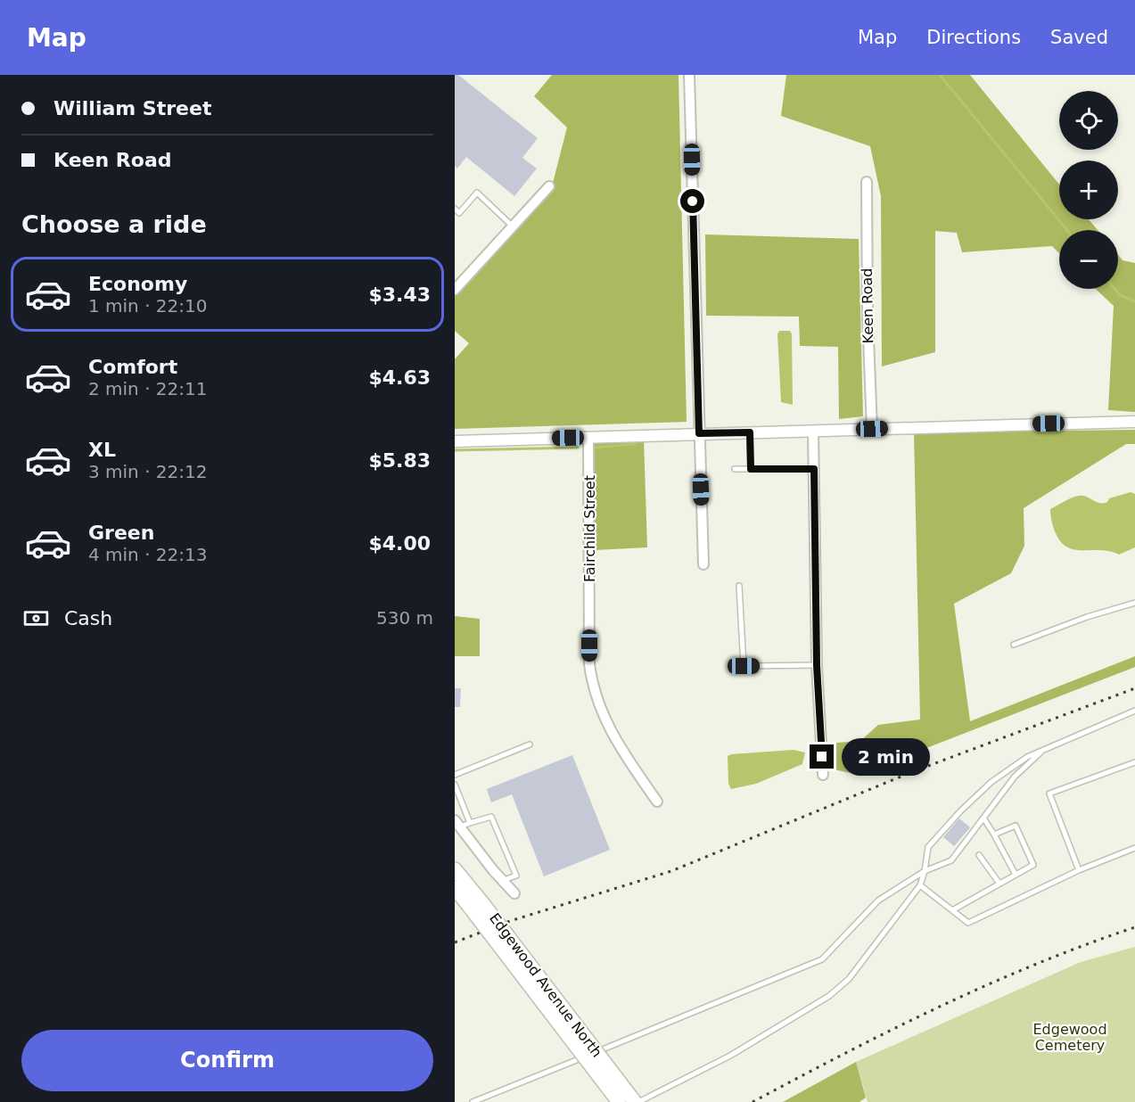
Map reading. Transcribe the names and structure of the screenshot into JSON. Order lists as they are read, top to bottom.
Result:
{
  "streets": {
    "main road": ["Edgewood Avenue North"],
    "street": ["Keen Road", "Fairchild Street"]
  },
  "parks": ["Edgewood Cemetery"],
  "page": {
    "header": "Map",
    "nav": ["Map", "Directions", "Saved"],
    "banner": ["William Street", "Keen Road"],
    "map_buttons": ["+", "−"],
    "heading": "Choose a ride",
    "list": [
      {
        "name": "Economy",
        "note": "1 min · 22:10",
        "value": "$3.43"
      },
      {
        "name": "Comfort",
        "note": "2 min · 22:11",
        "value": "$4.63"
      },
      {
        "name": "XL",
        "note": "3 min · 22:12",
        "value": "$5.83"
      },
      {
        "name": "Green",
        "note": "4 min · 22:13",
        "value": "$4.00"
      }
    ],
    "pay": ["Cash", "530 m"],
    "bubble": "2 min",
    "buttons": "Confirm"
  }
}
